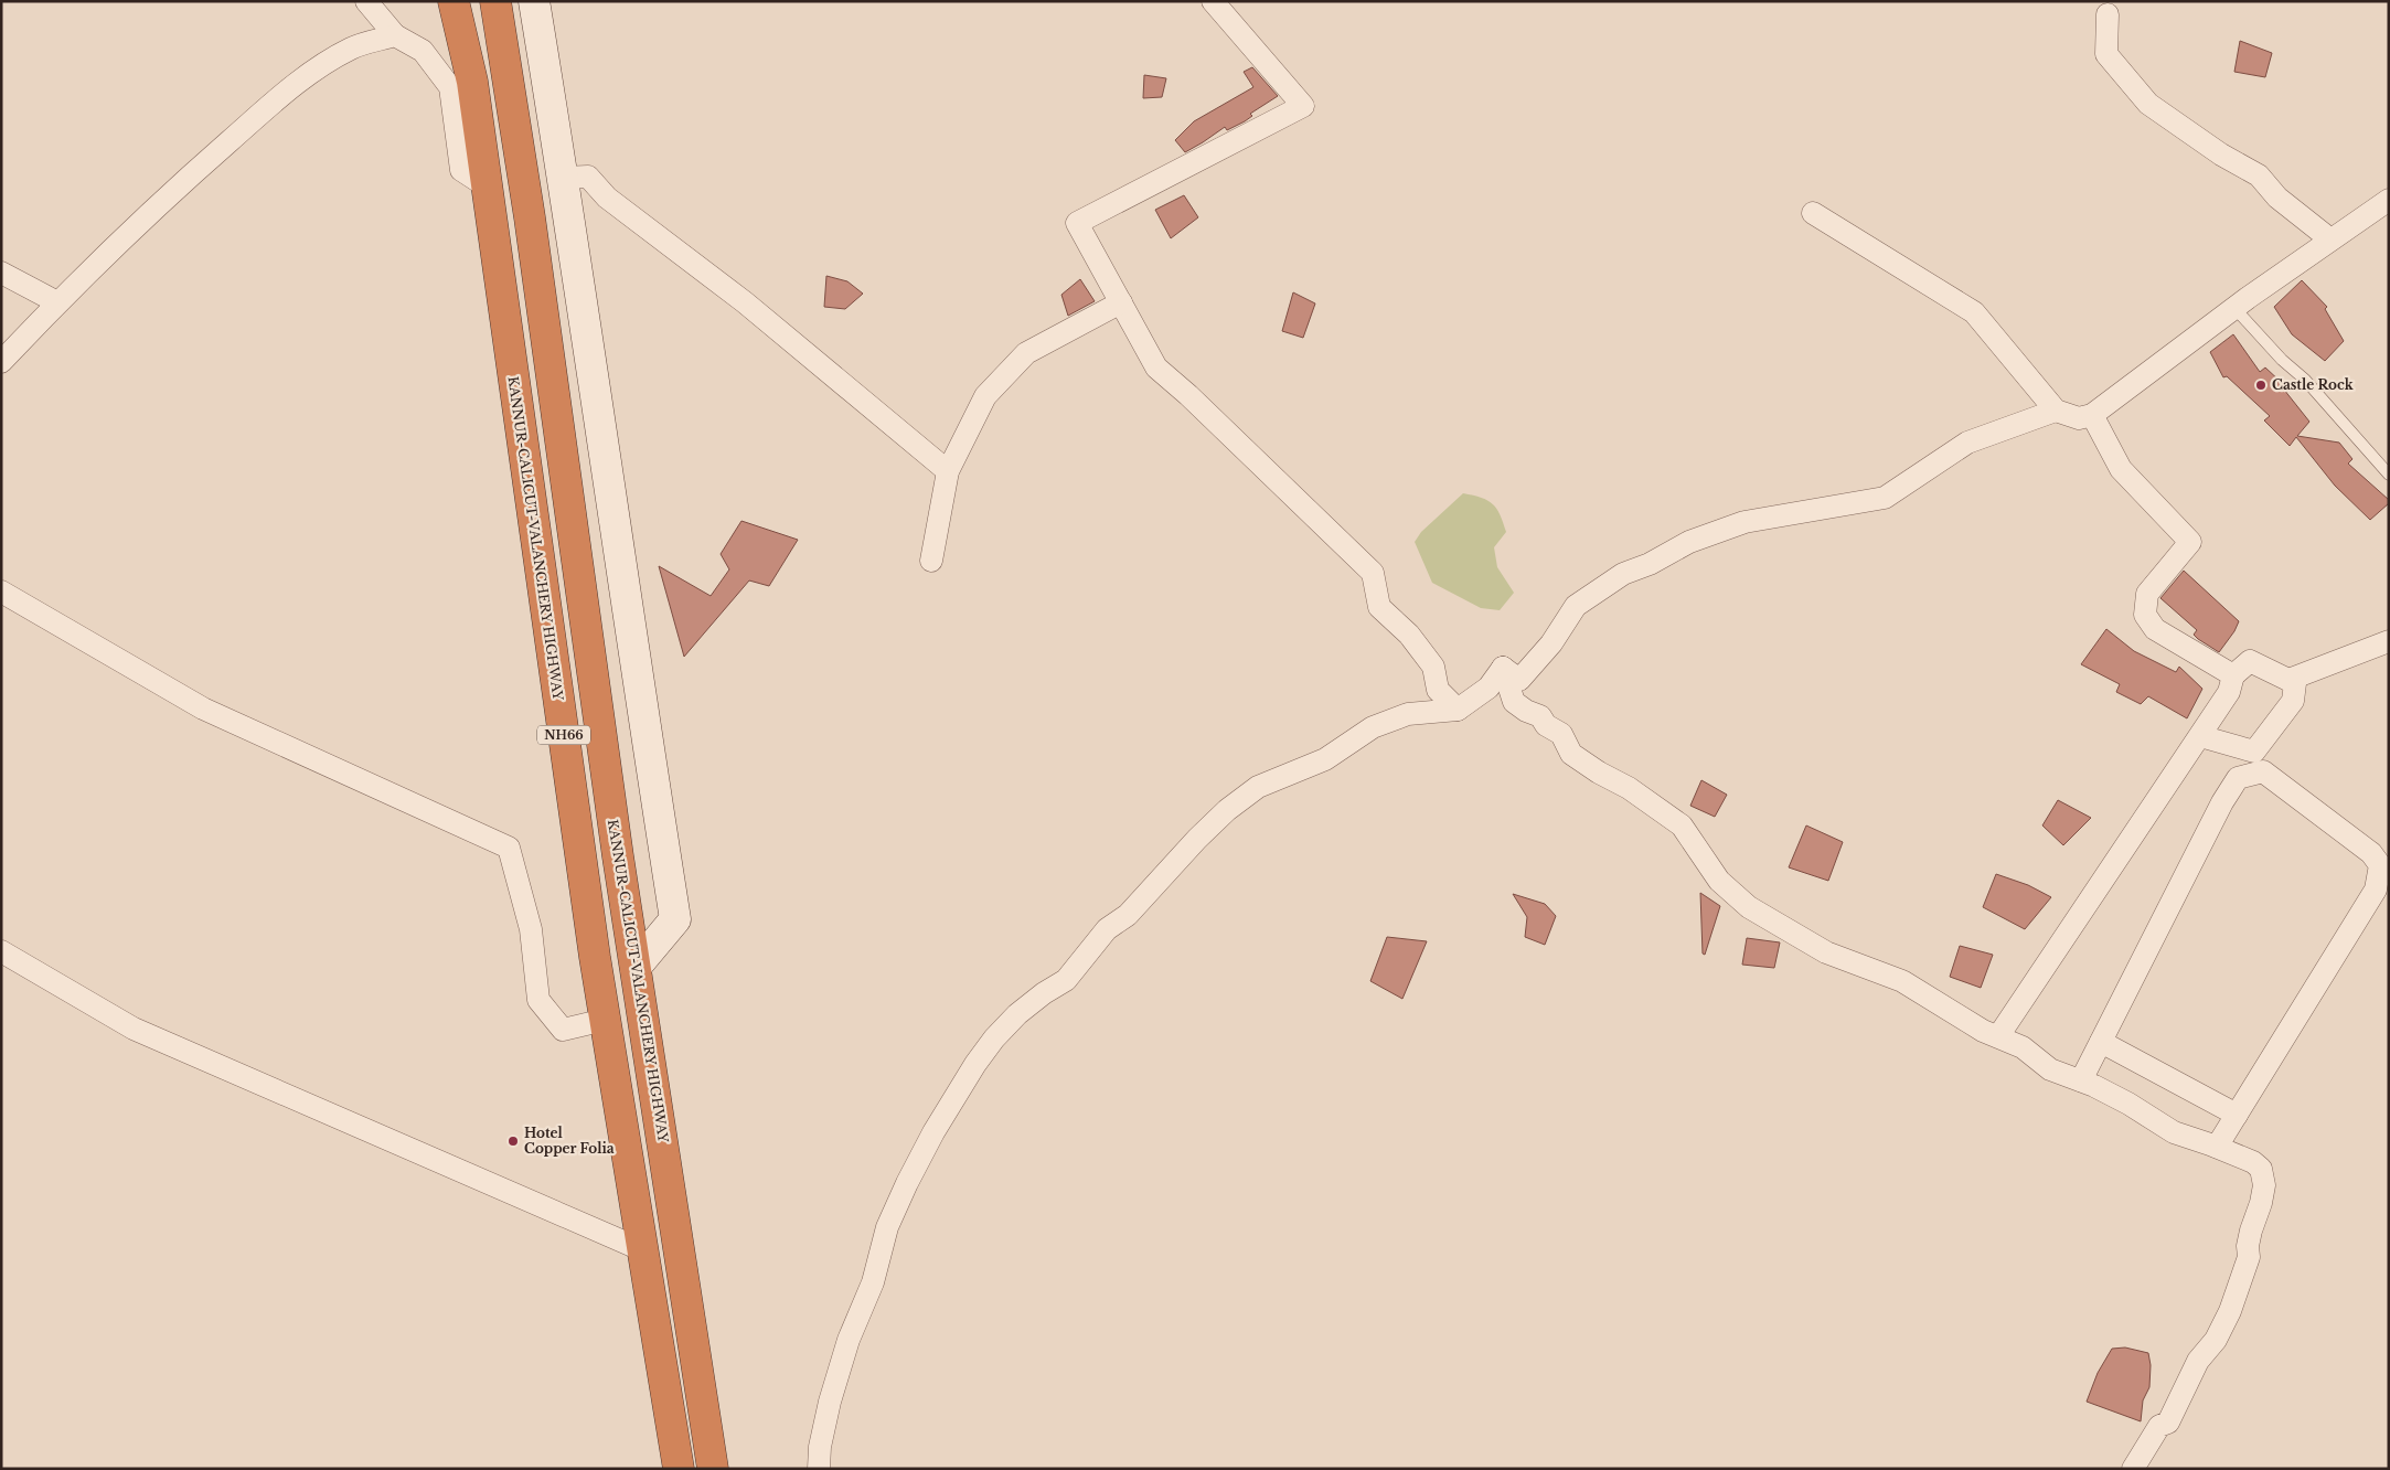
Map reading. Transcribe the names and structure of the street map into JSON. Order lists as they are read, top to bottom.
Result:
{
  "streets": {
    "highway": ["KANNUR-CALICUT-VALANCHERY HIGHWAY", "NH66"]
  },
  "places": ["Castle Rock", "Hotel Copper Folia"]
}
